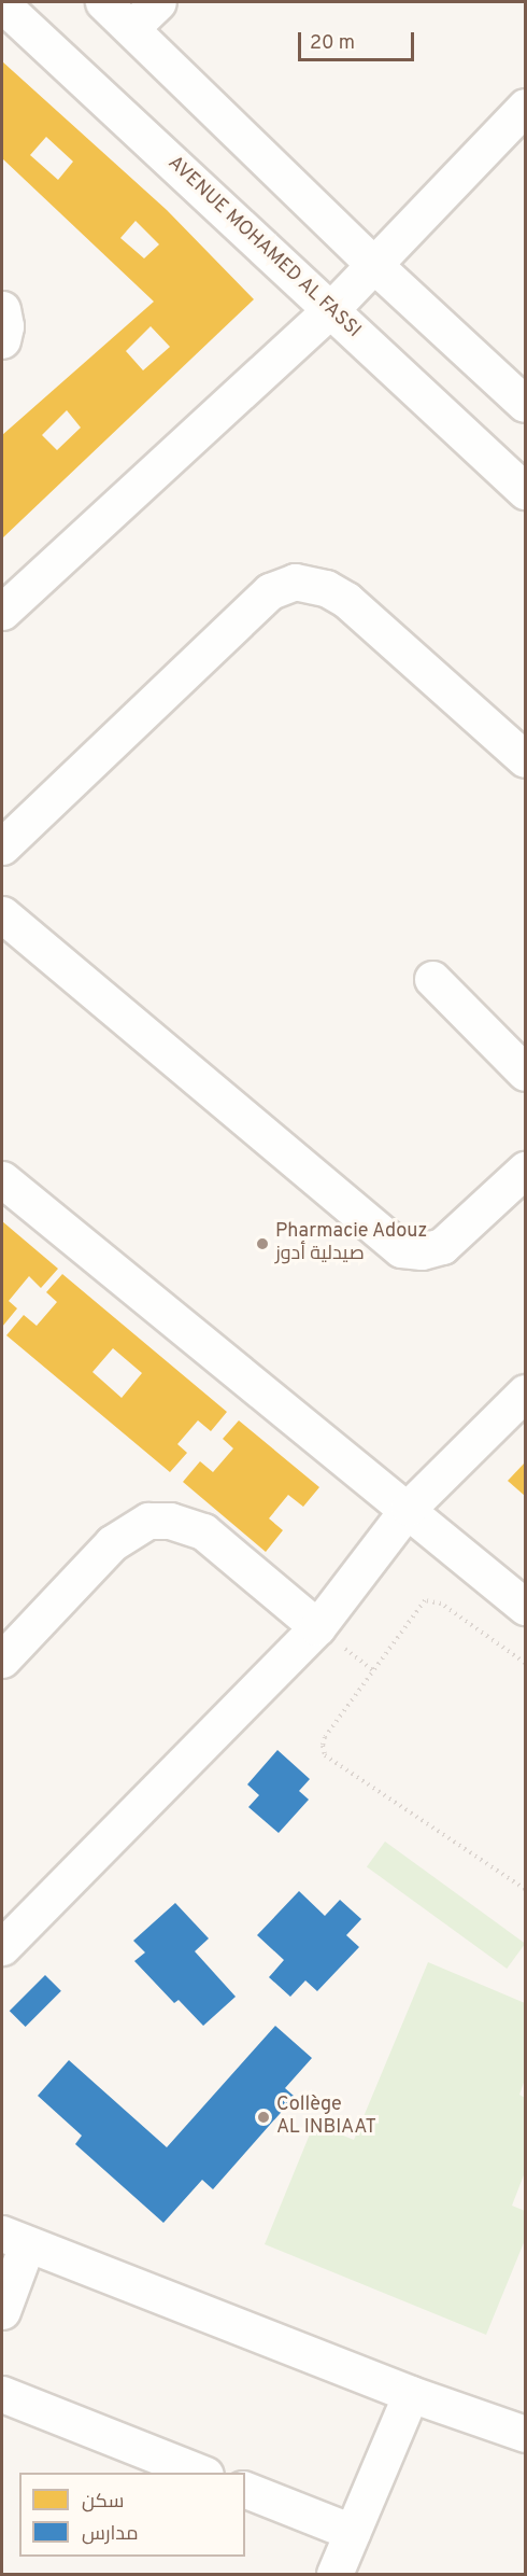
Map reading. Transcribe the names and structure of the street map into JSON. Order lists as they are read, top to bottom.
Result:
{
  "streets": {
    "street": ["AVENUE MOHAMED AL FASSI"]
  },
  "places": ["Pharmacie Adouz صيدلية أدوز", "Collège AL INBIAAT"],
  "legend": ["سكن", "مدارس"],
  "scale_bar": "20 m"
}
